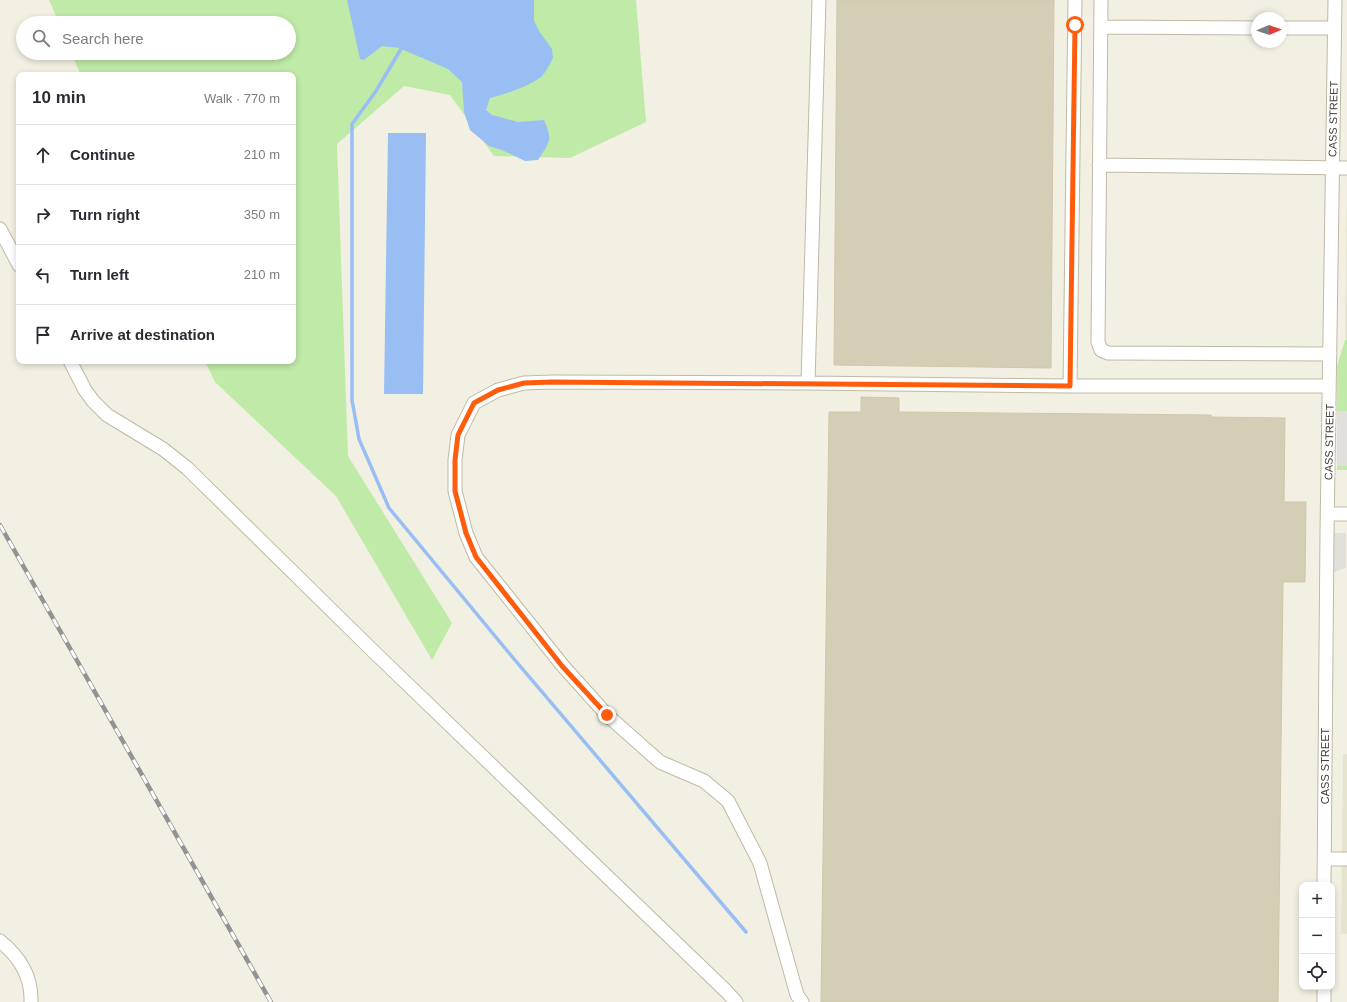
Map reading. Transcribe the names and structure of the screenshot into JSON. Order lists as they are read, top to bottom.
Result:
{
  "streets": {
    "street": ["CASS STREET"]
  },
  "north": "right",
  "page": {
    "search": "Search here",
    "heading": ["10 min", "Walk · 770 m"],
    "list": [
      ["Continue", "210 m"],
      ["Turn right", "350 m"],
      ["Turn left", "210 m"],
      "Arrive at destination"
    ],
    "map_buttons": ["+", "−"]
  }
}
